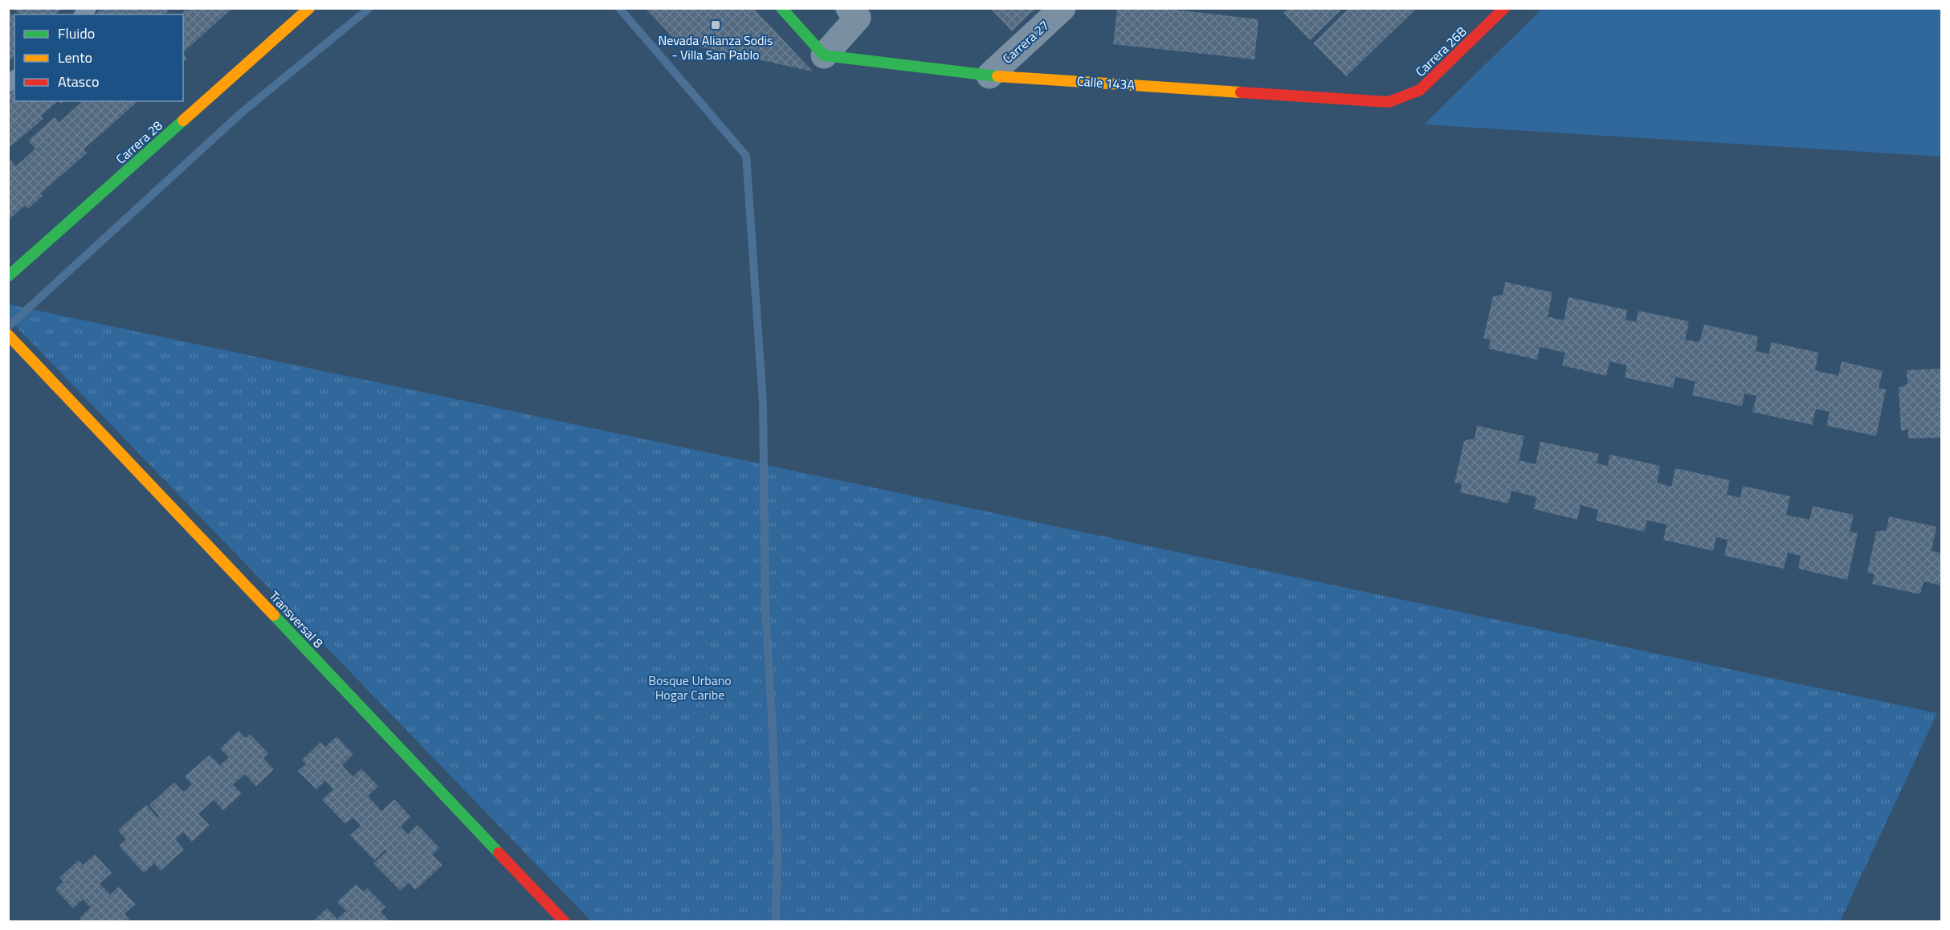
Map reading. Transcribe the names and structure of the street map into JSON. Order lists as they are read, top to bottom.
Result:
{
  "streets": {
    "street": [
      "Carrera 27",
      "Carrera 26B",
      "Calle 143A",
      "Carrera 28",
      "Transversal 8"
    ]
  },
  "crossings": [
    ["Carrera 27", "Calle 143A"],
    ["Carrera 26B", "Calle 143A"]
  ],
  "parks": ["Bosque Urbano Hogar Caribe"],
  "places": {
    "transit": ["Nevada Alianza Sodis - Villa San Pablo"]
  },
  "legend": ["Fluido", "Lento", "Atasco"]
}
